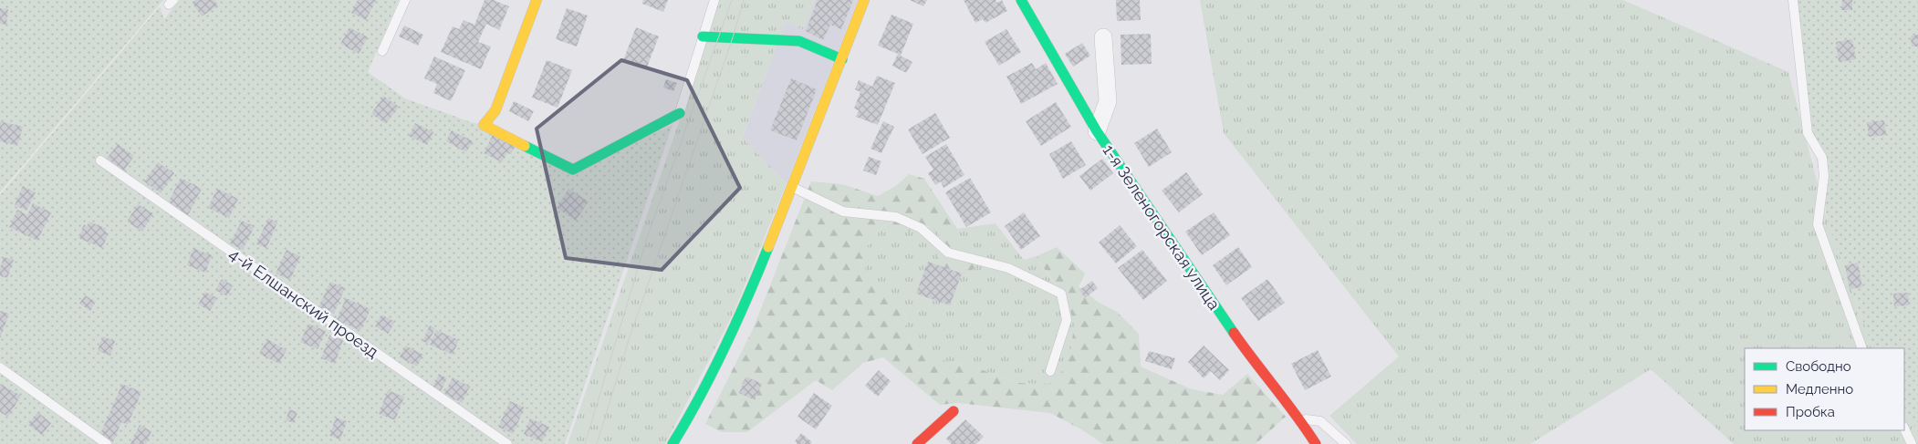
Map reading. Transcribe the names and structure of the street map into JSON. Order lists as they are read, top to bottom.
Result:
{
  "streets": {
    "street": ["1-я Зеленогорская улица"],
    "lane": ["4-й Елшанский проезд"]
  },
  "legend": ["Свободно", "Медленно", "Пробка"]
}
